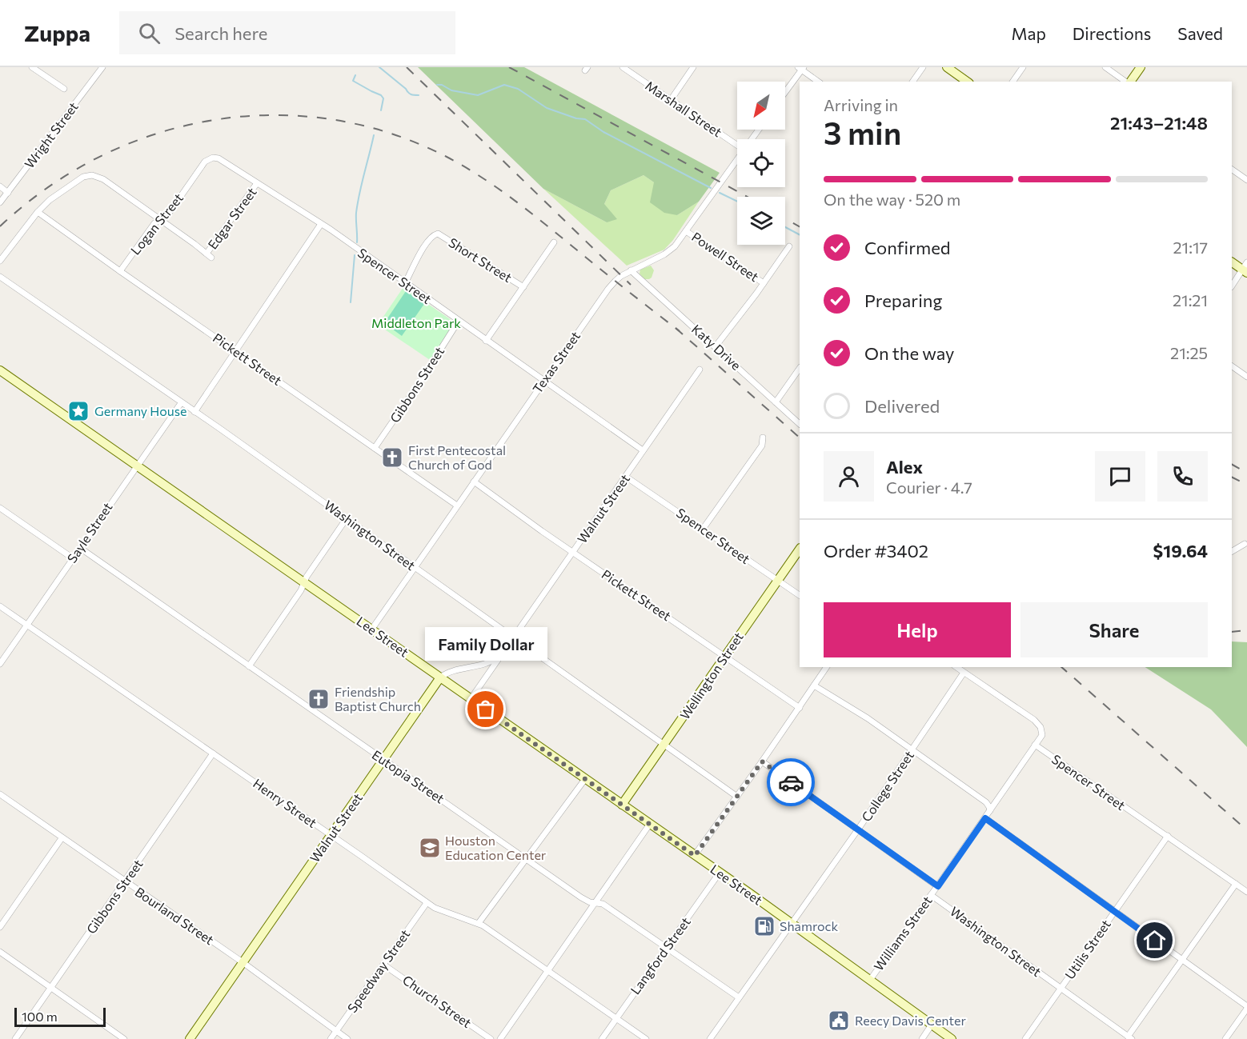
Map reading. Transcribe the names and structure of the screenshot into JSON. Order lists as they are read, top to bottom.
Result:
{
  "streets": {
    "main road": ["Walnut Street", "Lee Street", "Wellington Street"],
    "street": [
      "Marshall Street",
      "Wright Street",
      "Edgar Street",
      "Logan Street",
      "Powell Street",
      "Short Street",
      "Spencer Street",
      "Katy Drive",
      "Pickett Street",
      "Texas Street",
      "Gibbons Street",
      "Sayle Street",
      "Washington Street",
      "Eutopia Street",
      "College Street",
      "Henry Street",
      "Bourland Street",
      "Williams Street",
      "Utilis Street",
      "Langford Street",
      "Speedway Street",
      "Church Street"
    ]
  },
  "crossings": [
    ["Edgar Street", "Logan Street"],
    ["Edgar Street", "Spencer Street"],
    ["Logan Street", "Spencer Street"],
    ["Logan Street", "Pickett Street"],
    ["Powell Street", "Texas Street"],
    ["Short Street", "Spencer Street"],
    ["Spencer Street", "Texas Street"],
    ["Spencer Street", "Gibbons Street"],
    ["Spencer Street", "Walnut Street"],
    ["Spencer Street", "Wellington Street"],
    ["Spencer Street", "Williams Street"],
    ["Spencer Street", "Utilis Street"],
    ["Katy Drive", "Texas Street"],
    ["Pickett Street", "Texas Street"],
    ["Pickett Street", "Gibbons Street"],
    ["Pickett Street", "Walnut Street"],
    ["Pickett Street", "Wellington Street"],
    ["Texas Street", "Washington Street"],
    ["Texas Street", "Lee Street"],
    ["Gibbons Street", "Henry Street"],
    ["Gibbons Street", "Bourland Street"],
    ["Walnut Street", "Washington Street"],
    ["Walnut Street", "Lee Street"],
    ["Walnut Street", "Eutopia Street"],
    ["Walnut Street", "Henry Street"],
    ["Walnut Street", "Bourland Street"],
    ["Sayle Street", "Washington Street"],
    ["Sayle Street", "Lee Street"],
    ["Sayle Street", "Eutopia Street"],
    ["Sayle Street", "Henry Street"],
    ["Washington Street", "Wellington Street"],
    ["Washington Street", "Williams Street"],
    ["Washington Street", "Utilis Street"],
    ["Lee Street", "Wellington Street"],
    ["Lee Street", "College Street"],
    ["Lee Street", "Williams Street"],
    ["Lee Street", "Langford Street"],
    ["Eutopia Street", "College Street"],
    ["Eutopia Street", "Langford Street"],
    ["Henry Street", "Langford Street"],
    ["Henry Street", "Speedway Street"],
    ["Bourland Street", "Speedway Street"],
    ["Speedway Street", "Church Street"]
  ],
  "parks": ["Middleton Park"],
  "places": {
    "place": ["Germany House"],
    "church": ["First Pentecostal Church of God", "Friendship Baptist Church"],
    "other": ["Family Dollar"],
    "school or university": ["Houston Education Center"],
    "fuel station": ["Shamrock"],
    "public building": ["Reecy Davis Center"]
  },
  "scale_bar": "100 m",
  "north": "bottom left",
  "page": {
    "header": "Zuppa",
    "search": "Search here",
    "nav": ["Map", "Directions", "Saved"],
    "heading": ["3 min", "Arriving in", "21:43–21:48"],
    "panel": [
      "Alex",
      "Courier · 4.7",
      "Order #3402",
      "$19.64"
    ],
    "bar": "On the way · 520 m",
    "list": [
      ["Confirmed", "21:17"],
      ["Preparing", "21:21"],
      ["On the way", "21:25"],
      "Delivered"
    ],
    "buttons": ["Help", "Share"],
    "bubble": "Family Dollar",
    "scale": "100 m"
  }
}
